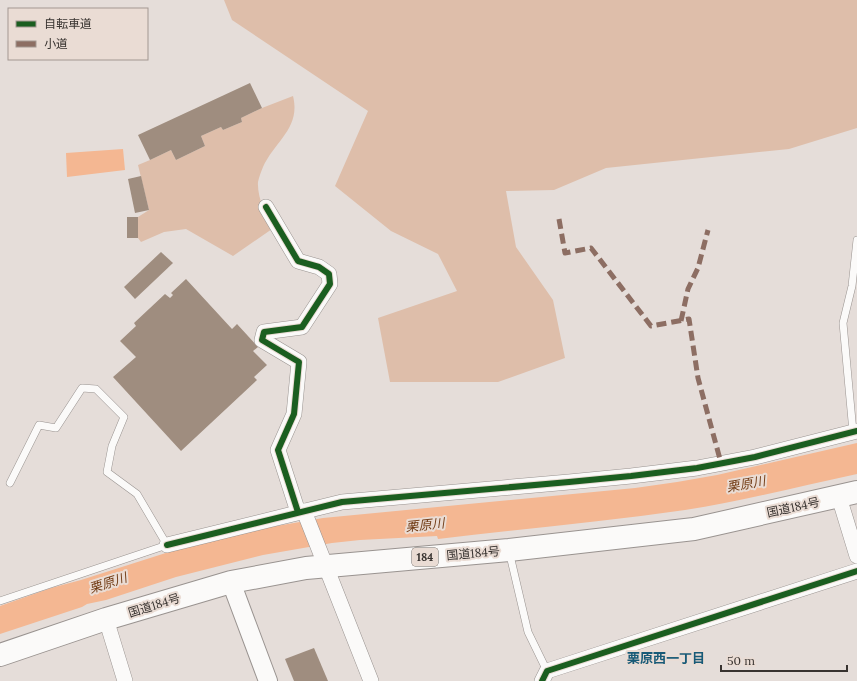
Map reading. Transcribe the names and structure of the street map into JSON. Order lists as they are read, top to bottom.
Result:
{
  "streets": {
    "highway": ["国道184号", "184"]
  },
  "districts": ["栗原西一丁目"],
  "water": ["栗原川"],
  "legend": ["自転車道", "小道"],
  "scale_bar": "50 m"
}
